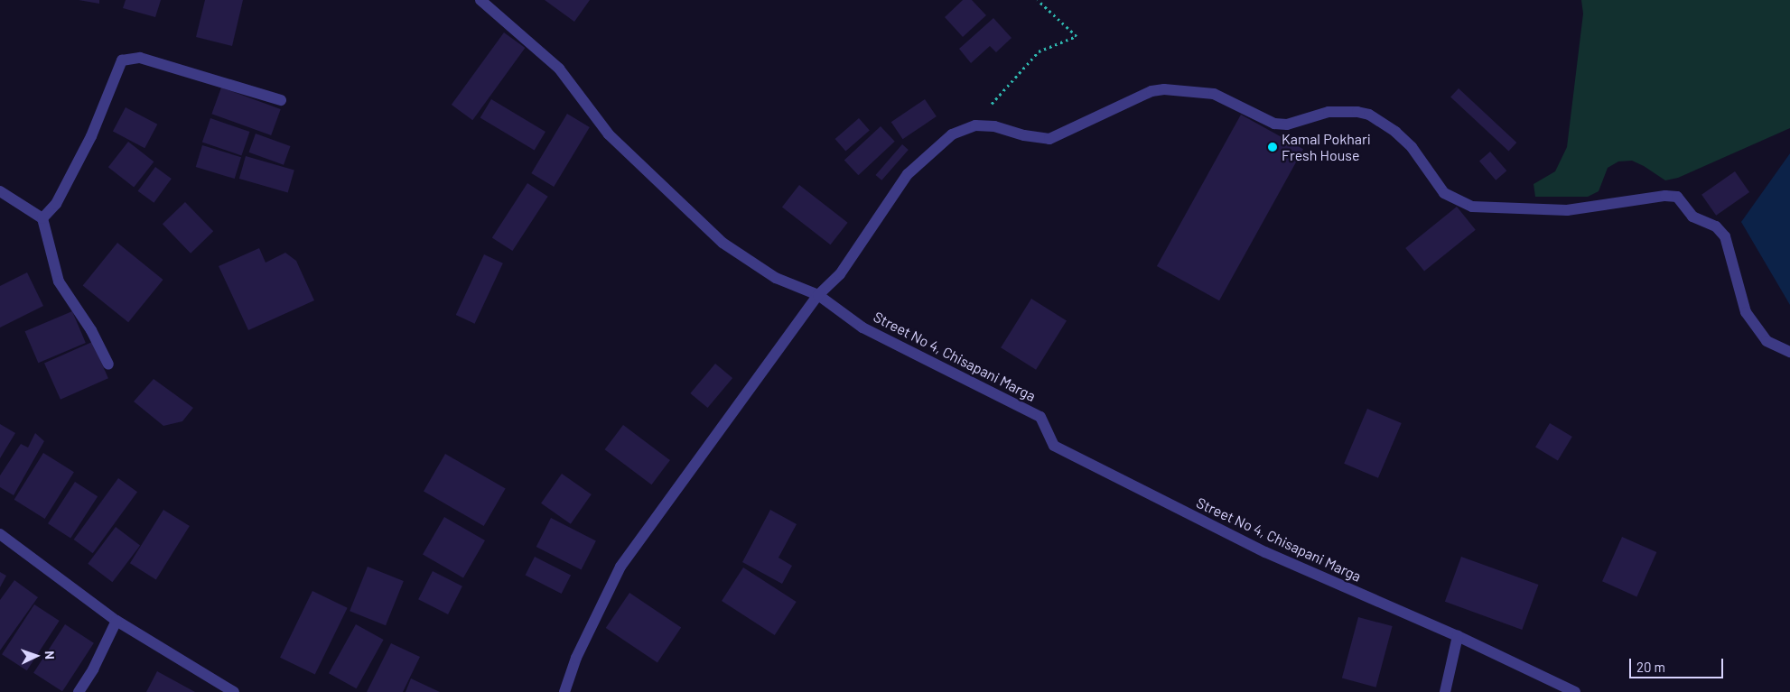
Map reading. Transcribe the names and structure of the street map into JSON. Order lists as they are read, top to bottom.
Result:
{
  "streets": {
    "street": ["Street No 4, Chisapani Marga"]
  },
  "places": ["Kamal Pokhari Fresh House"],
  "scale_bar": "20 m",
  "north": "right"
}
